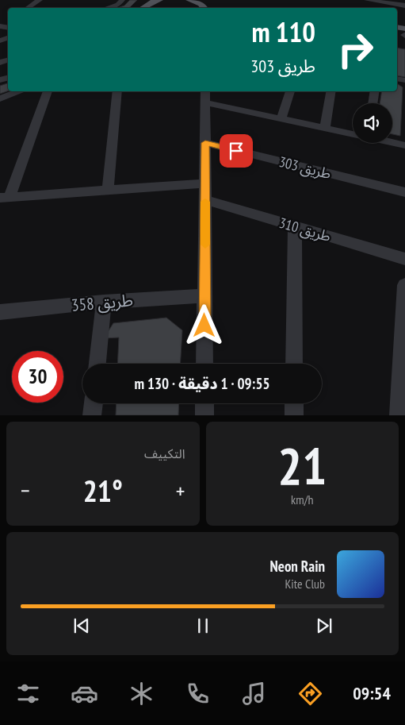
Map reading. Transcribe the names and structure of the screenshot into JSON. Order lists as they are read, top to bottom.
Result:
{
  "streets": {
    "street": ["طريق 303", "طريق 310", "طريق 358"]
  },
  "page": {
    "turn": ["110 m", "طريق 303"],
    "limit": "30",
    "trip": "09:55 · 1 دقيقة · 130 m",
    "tile": [
      ["21", "km/h"],
      "التكييف"
    ],
    "heat": ["−", "21°", "+"],
    "song": ["Neon Rain", "Kite Club"],
    "tabs": "09:54"
  }
}
